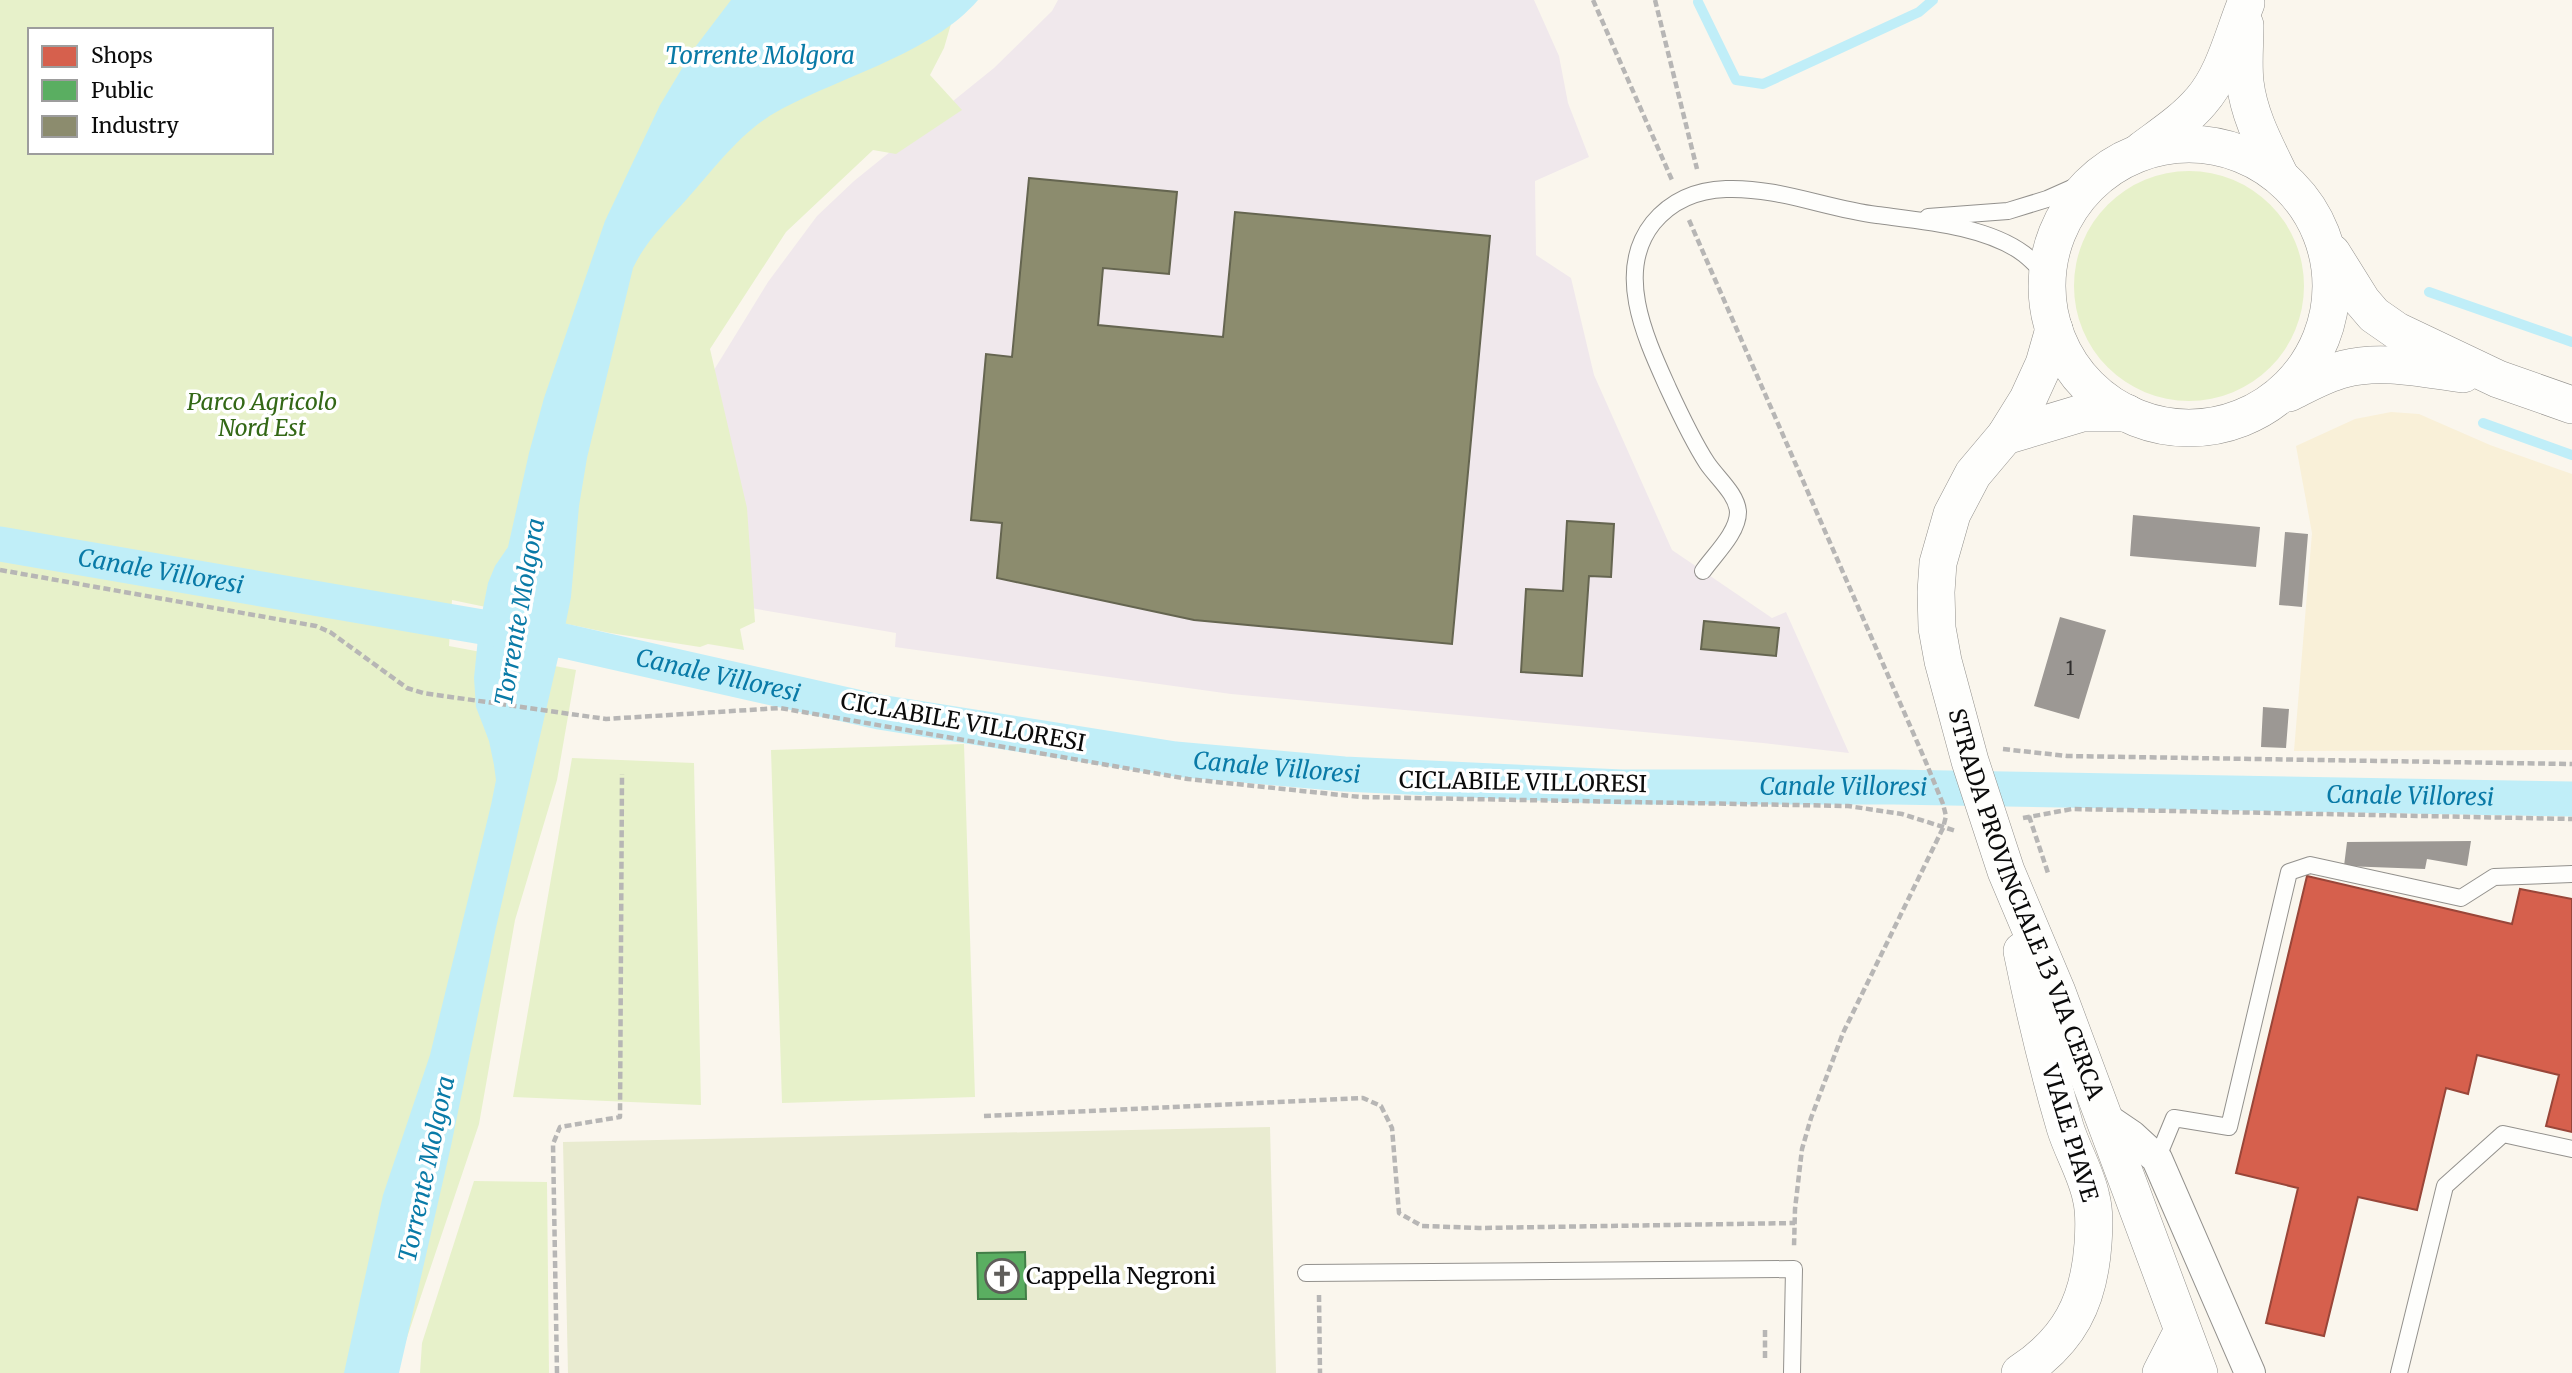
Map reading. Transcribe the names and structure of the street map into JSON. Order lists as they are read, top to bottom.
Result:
{
  "streets": {
    "street": ["STRADA PROVINCIALE 13 VIA CERCA", "VIALE PIAVE"],
    "path": ["CICLABILE VILLORESI"]
  },
  "crossings": [
    ["STRADA PROVINCIALE 13 VIA CERCA", "VIALE PIAVE"]
  ],
  "water": ["Torrente Molgora", "Canale Villoresi"],
  "parks": ["Parco Agricolo Nord Est"],
  "places": {
    "church": ["Cappella Negroni"]
  },
  "house_numbers": ["1"],
  "legend": ["Shops", "Public", "Industry"]
}
